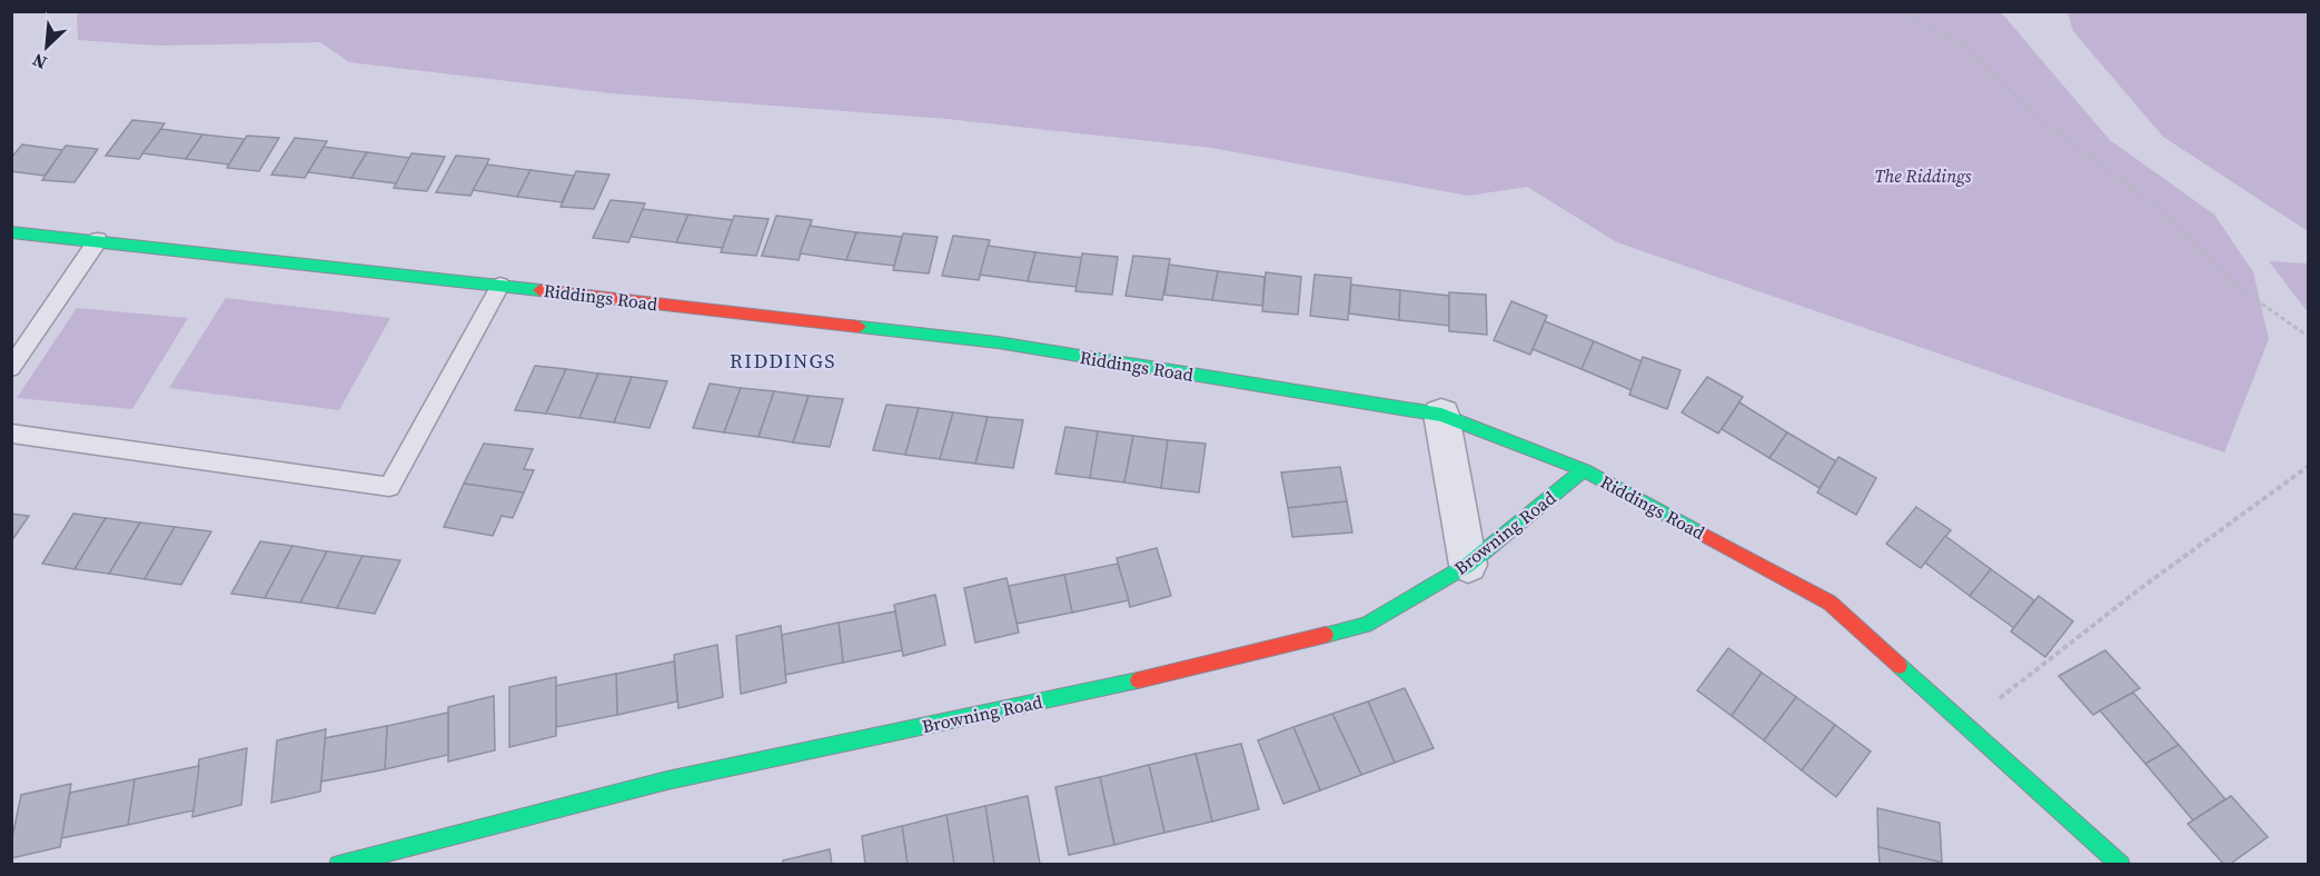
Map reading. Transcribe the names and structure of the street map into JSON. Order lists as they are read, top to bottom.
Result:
{
  "streets": {
    "street": ["Riddings Road", "Browning Road"]
  },
  "crossings": [
    ["Riddings Road", "Browning Road"]
  ],
  "districts": ["RIDDINGS"],
  "parks": ["The Riddings"],
  "north": "bottom left"
}
